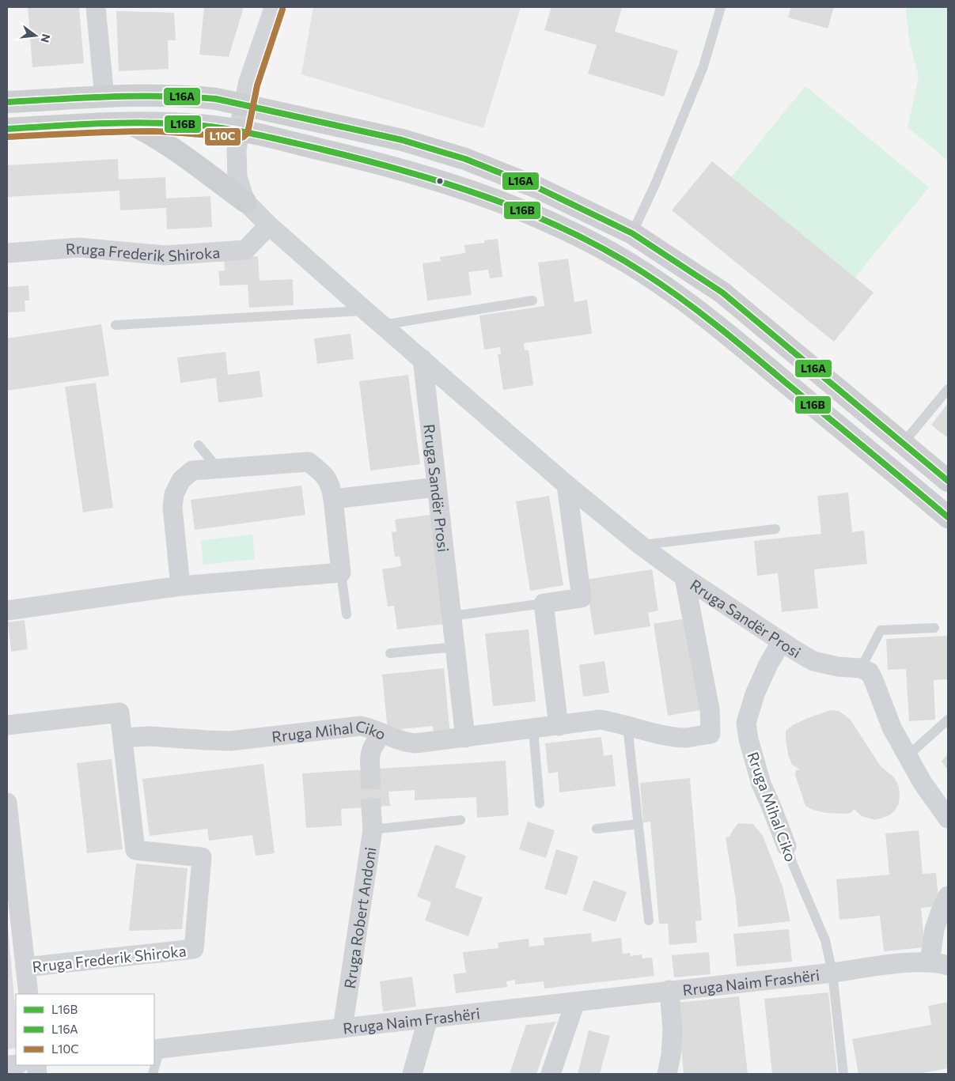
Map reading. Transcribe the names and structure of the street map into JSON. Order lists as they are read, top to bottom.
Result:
{
  "streets": {
    "street": [
      "Rruga Frederik Shiroka",
      "Rruga Sandër Prosi",
      "Rruga Mihal Ciko",
      "Rruga Robert Andoni",
      "Rruga Naim Frashëri"
    ]
  },
  "crossings": [
    ["Rruga Frederik Shiroka", "Rruga Sandër Prosi"],
    ["Rruga Frederik Shiroka", "Rruga Mihal Ciko"],
    ["Rruga Sandër Prosi", "Rruga Mihal Ciko"],
    ["Rruga Mihal Ciko", "Rruga Naim Frashëri"],
    ["Rruga Robert Andoni", "Rruga Naim Frashëri"]
  ],
  "lines": ["transit line L10C", "transit line L16A", "transit line L16B"],
  "legend": ["L16B", "L16A", "L10C"],
  "north": "right"
}
